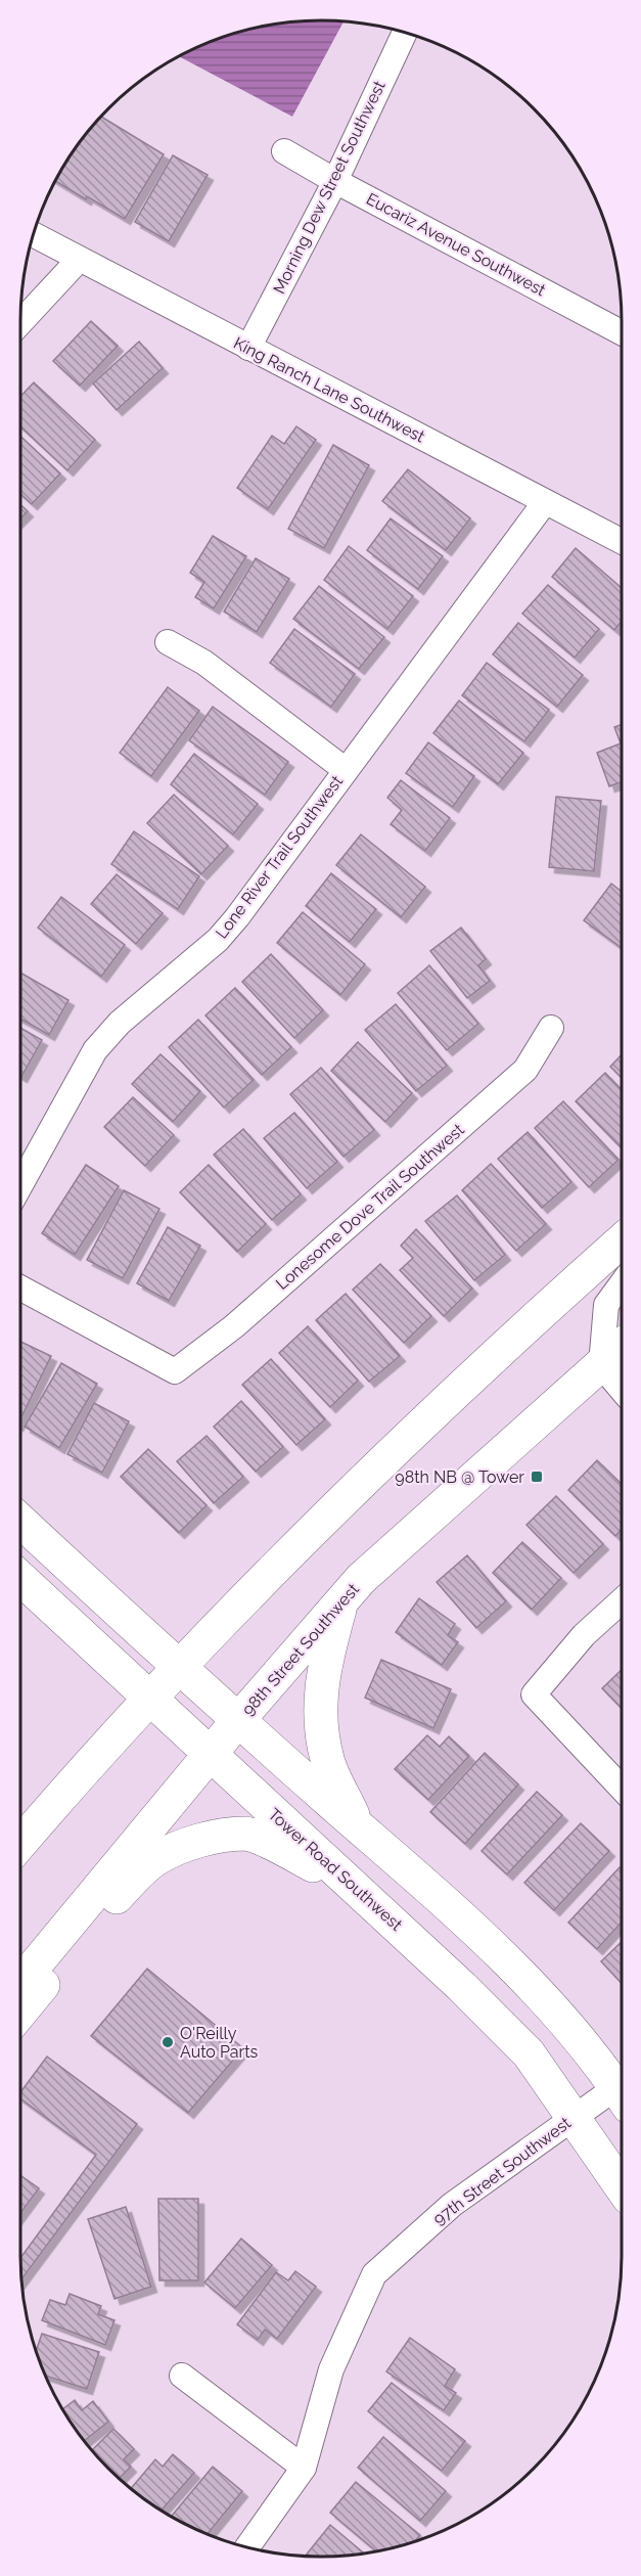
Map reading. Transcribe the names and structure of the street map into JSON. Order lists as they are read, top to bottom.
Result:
{
  "streets": {
    "street": [
      "Morning Dew Street Southwest",
      "Eucariz Avenue Southwest",
      "King Ranch Lane Southwest",
      "Lone River Trail Southwest",
      "Lonesome Dove Trail Southwest",
      "98th Street Southwest",
      "Tower Road Southwest",
      "97th Street Southwest"
    ]
  },
  "crossings": [
    ["Morning Dew Street Southwest", "Eucariz Avenue Southwest"],
    ["Morning Dew Street Southwest", "King Ranch Lane Southwest"],
    ["King Ranch Lane Southwest", "Lone River Trail Southwest"],
    ["98th Street Southwest", "Tower Road Southwest"],
    ["Tower Road Southwest", "97th Street Southwest"]
  ],
  "places": {
    "transit": ["98th NB @ Tower"],
    "other": ["O'Reilly Auto Parts"]
  }
}
